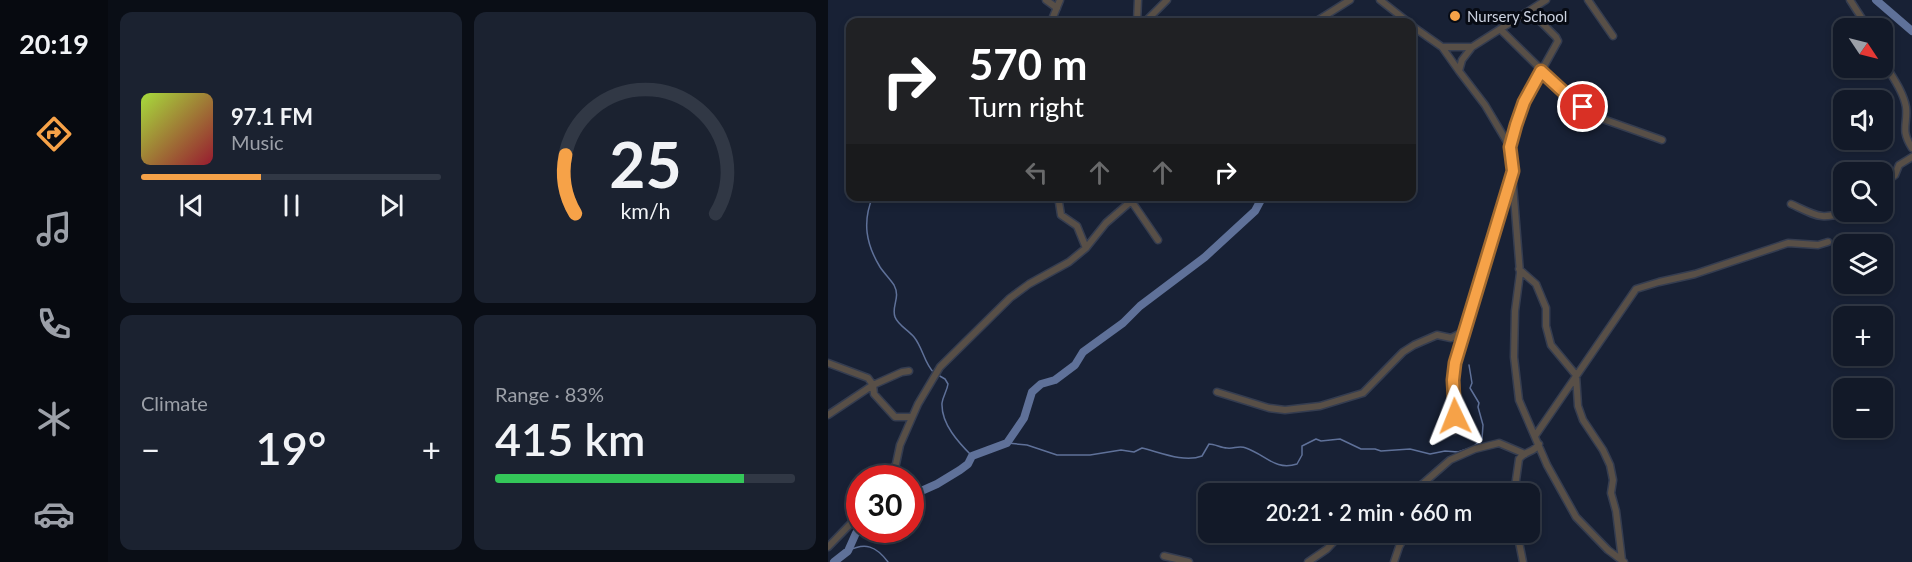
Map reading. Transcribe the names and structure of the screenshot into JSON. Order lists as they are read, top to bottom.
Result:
{
  "places": ["Nursery School"],
  "north": "bottom right",
  "page": {
    "tabs": "20:19",
    "map_buttons": ["+", "−"],
    "turn": ["570 m", "Turn right"],
    "song": ["97.1 FM", "Music"],
    "tile": [
      "Climate",
      ["Range · 83%", "415 km"]
    ],
    "heat": ["−", "19°", "+"],
    "limit": "30",
    "trip": "20:21 · 2 min · 660 m",
    "gauge": ["25", "km/h"]
  }
}
